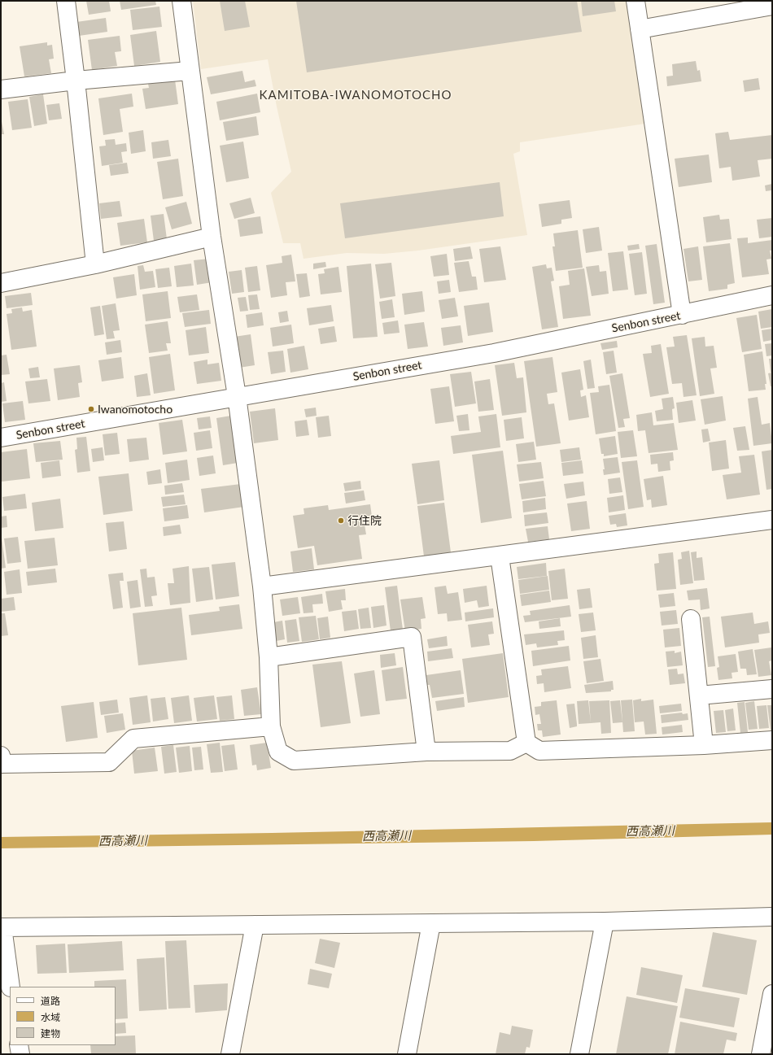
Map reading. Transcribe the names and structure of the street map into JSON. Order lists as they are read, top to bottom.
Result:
{
  "streets": {
    "street": ["Senbon street"]
  },
  "districts": ["KAMITOBA-IWANOMOTOCHO"],
  "water": ["西高瀬川"],
  "places": ["Iwanomotocho", "行住院"],
  "legend": ["道路", "水域", "建物"]
}
